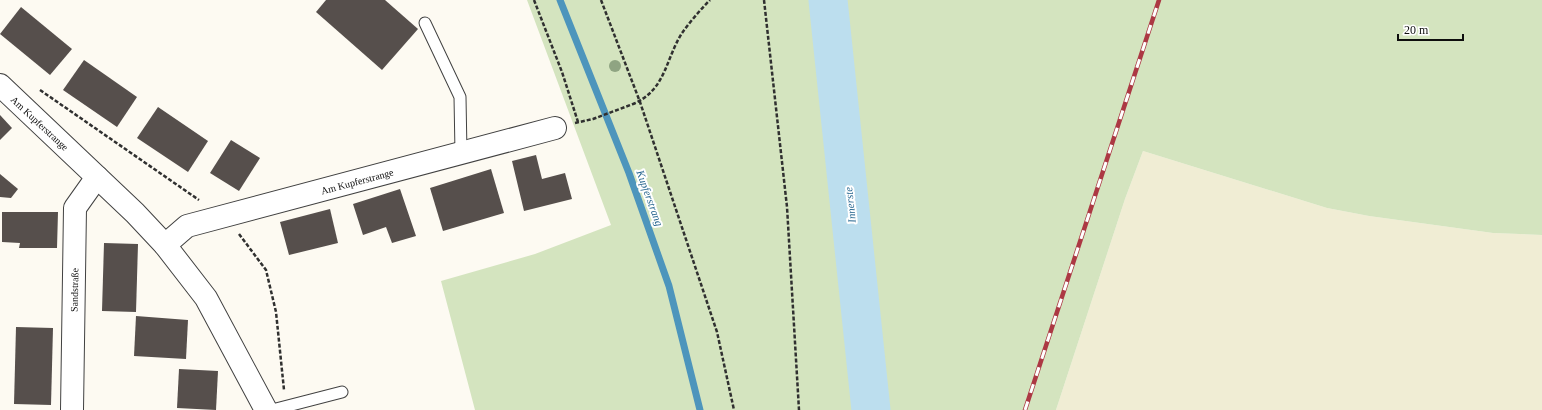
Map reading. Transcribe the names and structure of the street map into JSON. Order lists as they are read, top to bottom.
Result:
{
  "streets": {
    "street": ["Am Kupferstrange", "Sandstraße"]
  },
  "crossings": [
    ["Am Kupferstrange", "Sandstraße"]
  ],
  "water": ["Kupferstrang", "Innerste"],
  "scale_bar": "20 m"
}
